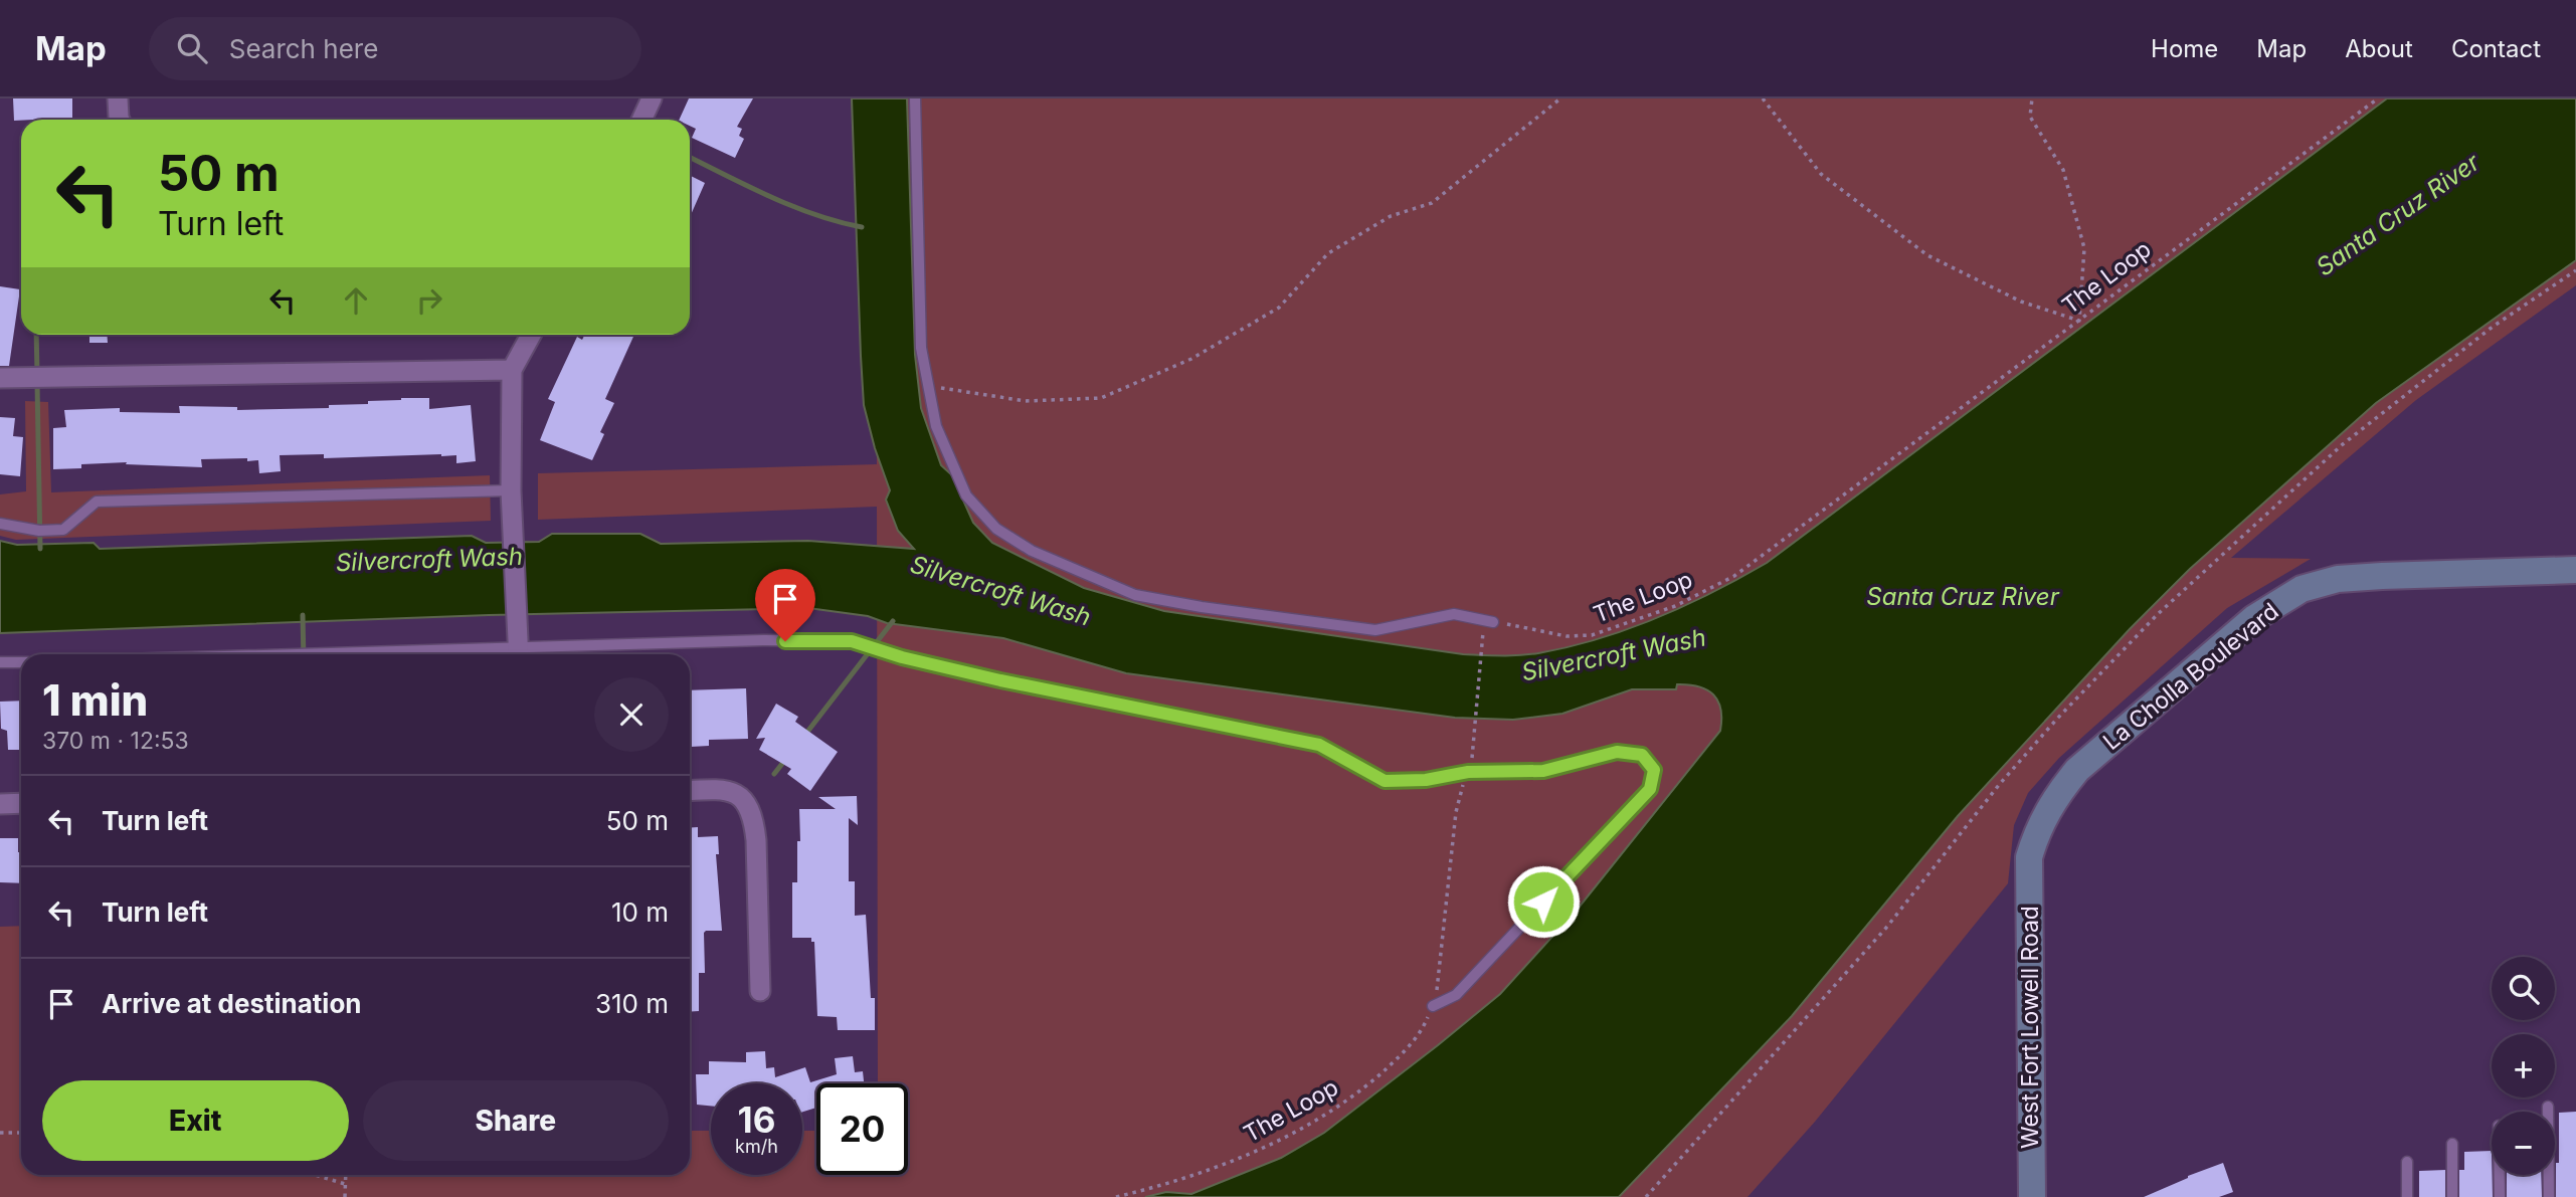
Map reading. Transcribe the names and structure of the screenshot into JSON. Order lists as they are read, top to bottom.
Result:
{
  "streets": {
    "street": ["La Cholla Boulevard", "West Fort Lowell Road"],
    "path": ["The Loop"]
  },
  "crossings": [
    ["La Cholla Boulevard", "West Fort Lowell Road"]
  ],
  "water": ["Santa Cruz River", "Silvercroft Wash"],
  "page": {
    "header": "Map",
    "search": "Search here",
    "nav": [
      "Home",
      "Map",
      "About",
      "Contact"
    ],
    "turn": ["50 m", "Turn left"],
    "heading": ["1 min", "370 m · 12:53"],
    "list": [
      {
        "name": "Turn left",
        "value": "50 m"
      },
      {
        "name": "Turn left",
        "value": "10 m"
      },
      {
        "name": "Arrive at destination",
        "value": "310 m"
      }
    ],
    "map_buttons": ["+", "−"],
    "buttons": ["Exit", "Share"],
    "speed": "16 km/h",
    "limit": "20"
  }
}
